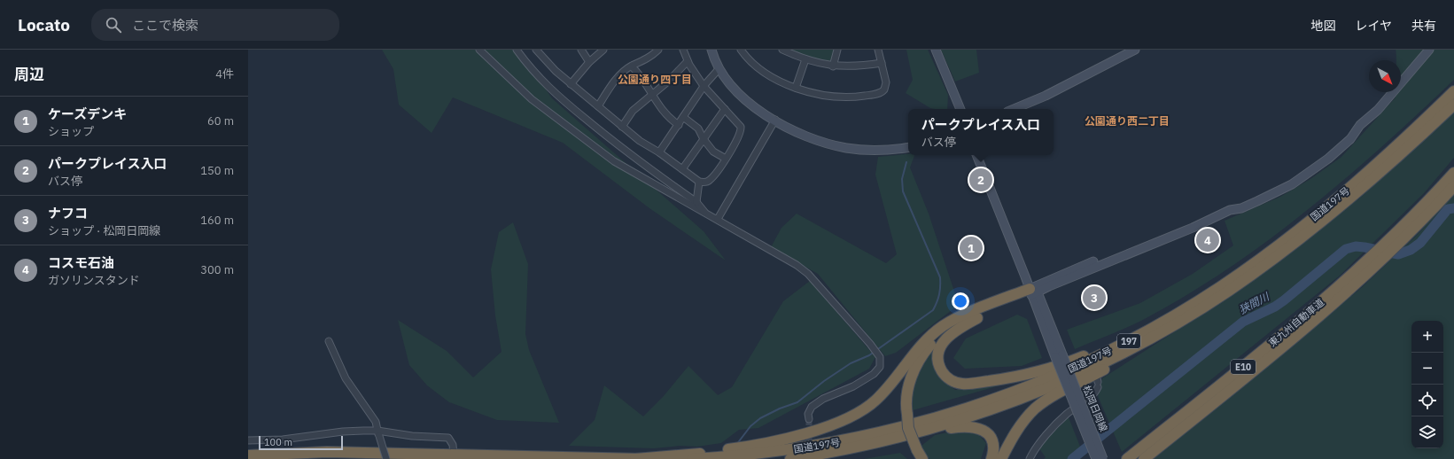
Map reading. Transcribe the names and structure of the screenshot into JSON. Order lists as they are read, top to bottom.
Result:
{
  "streets": {
    "highway": [
      "国道197号",
      "東九州自動車道",
      "197",
      "E10"
    ],
    "street": ["松岡日岡線"]
  },
  "districts": ["公園通り四丁目", "公園通り西二丁目"],
  "water": ["狭間川"],
  "scale_bar": "100 m",
  "north": "bottom right",
  "page": {
    "header": "Locato",
    "search": "ここで検索",
    "nav": ["地図", "レイヤ", "共有"],
    "heading": ["周辺", "4件"],
    "list": [
      {
        "mark": "1",
        "name": "ケーズデンキ",
        "note": "ショップ",
        "value": "60 m"
      },
      {
        "mark": "2",
        "name": "パークプレイス入口",
        "note": "バス停",
        "value": "150 m"
      },
      {
        "mark": "3",
        "name": "ナフコ",
        "note": "ショップ · 松岡日岡線",
        "value": "160 m"
      },
      {
        "mark": "4",
        "name": "コスモ石油",
        "note": "ガソリンスタンド",
        "value": "300 m"
      }
    ],
    "popup": ["パークプレイス入口", "バス停"],
    "pins": [
      "2",
      "4",
      "1",
      "3"
    ],
    "map_buttons": ["+", "−"],
    "scale": "100 m"
  }
}
